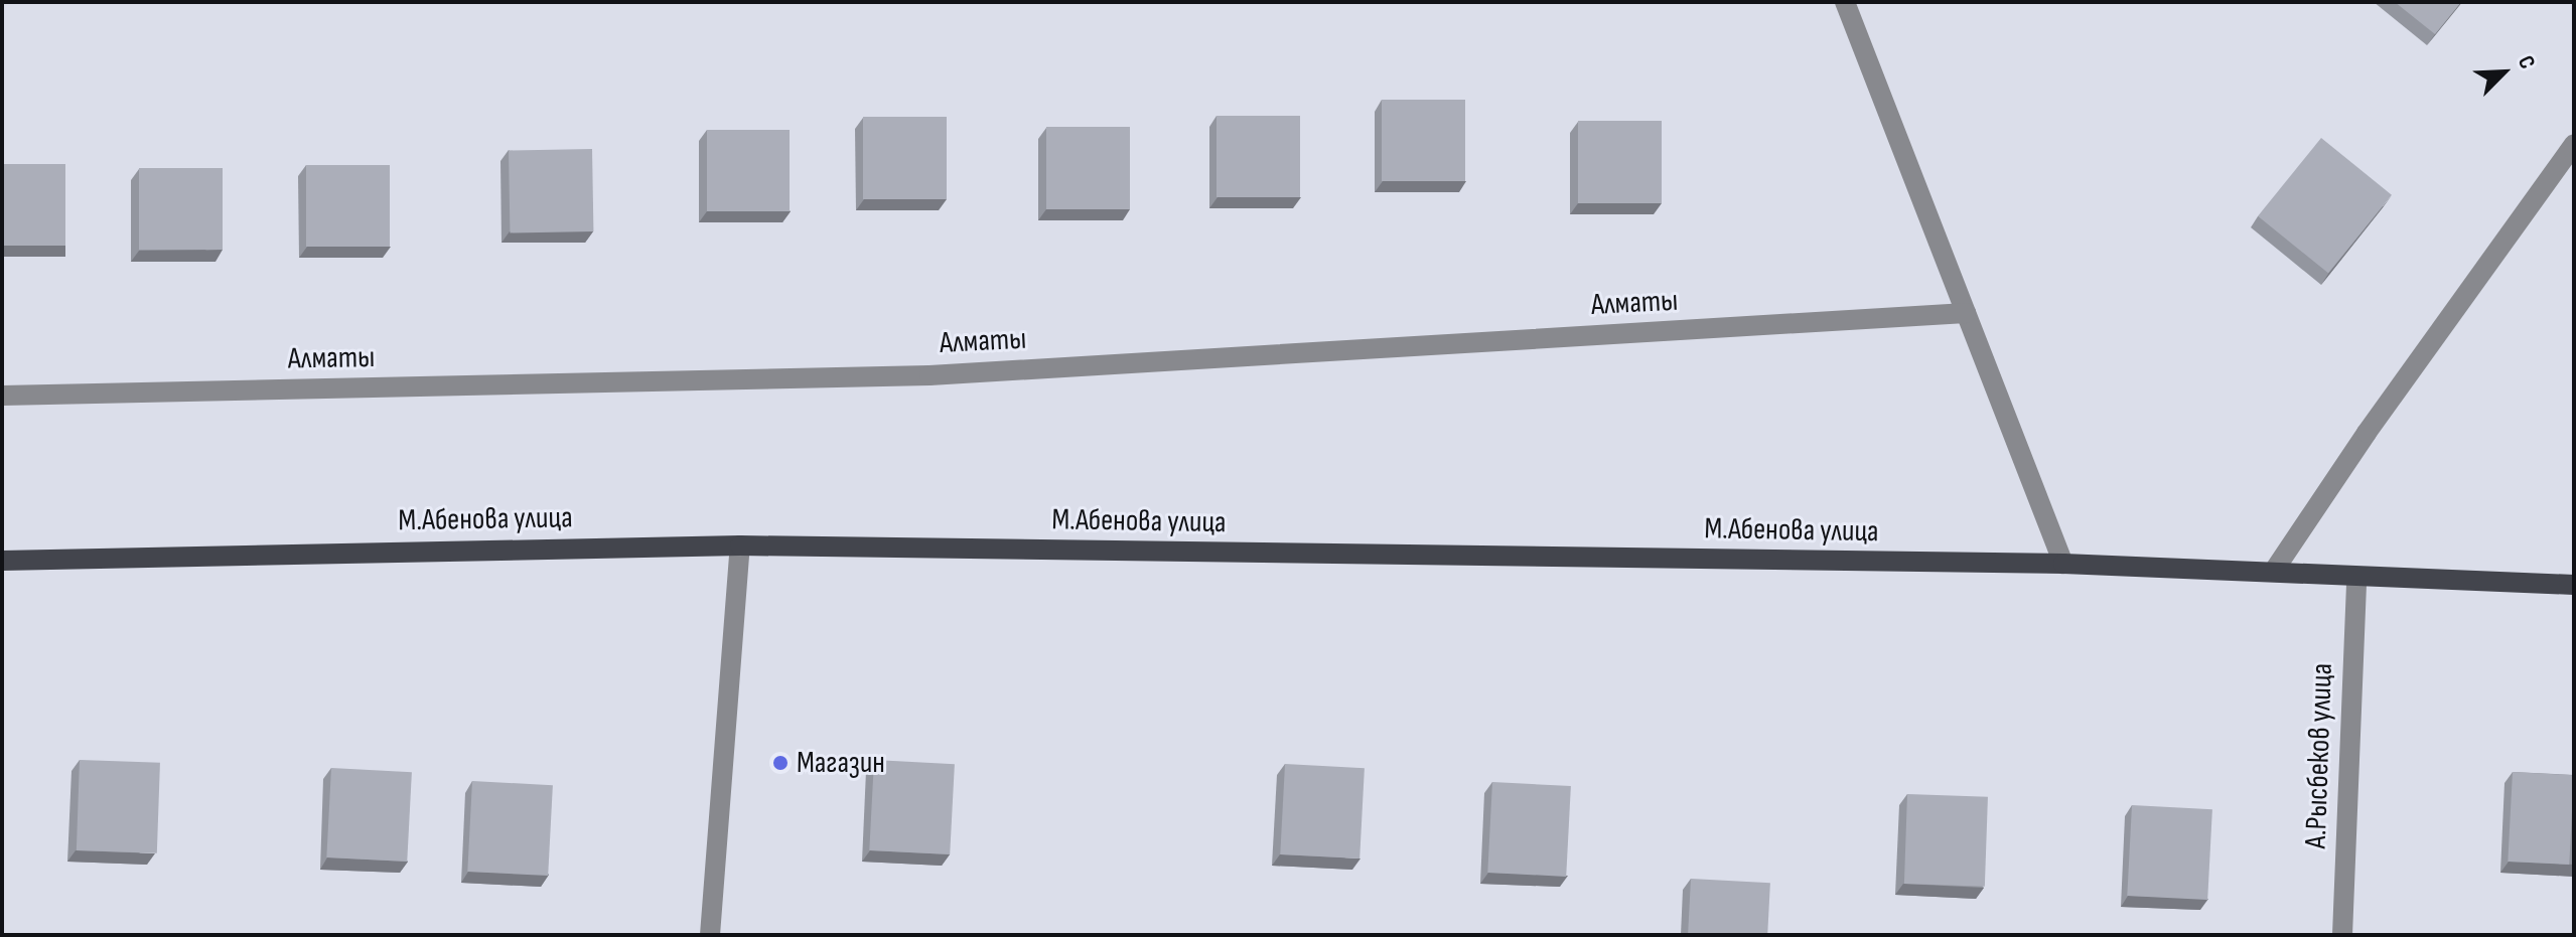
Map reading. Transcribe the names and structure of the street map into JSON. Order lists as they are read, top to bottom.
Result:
{
  "streets": {
    "main road": ["М.Абенова улица"],
    "street": ["Алматы", "А.Рысбеков улица"]
  },
  "crossings": [
    ["М.Абенова улица", "А.Рысбеков улица"]
  ],
  "places": ["Магазин"],
  "north": "top right"
}
